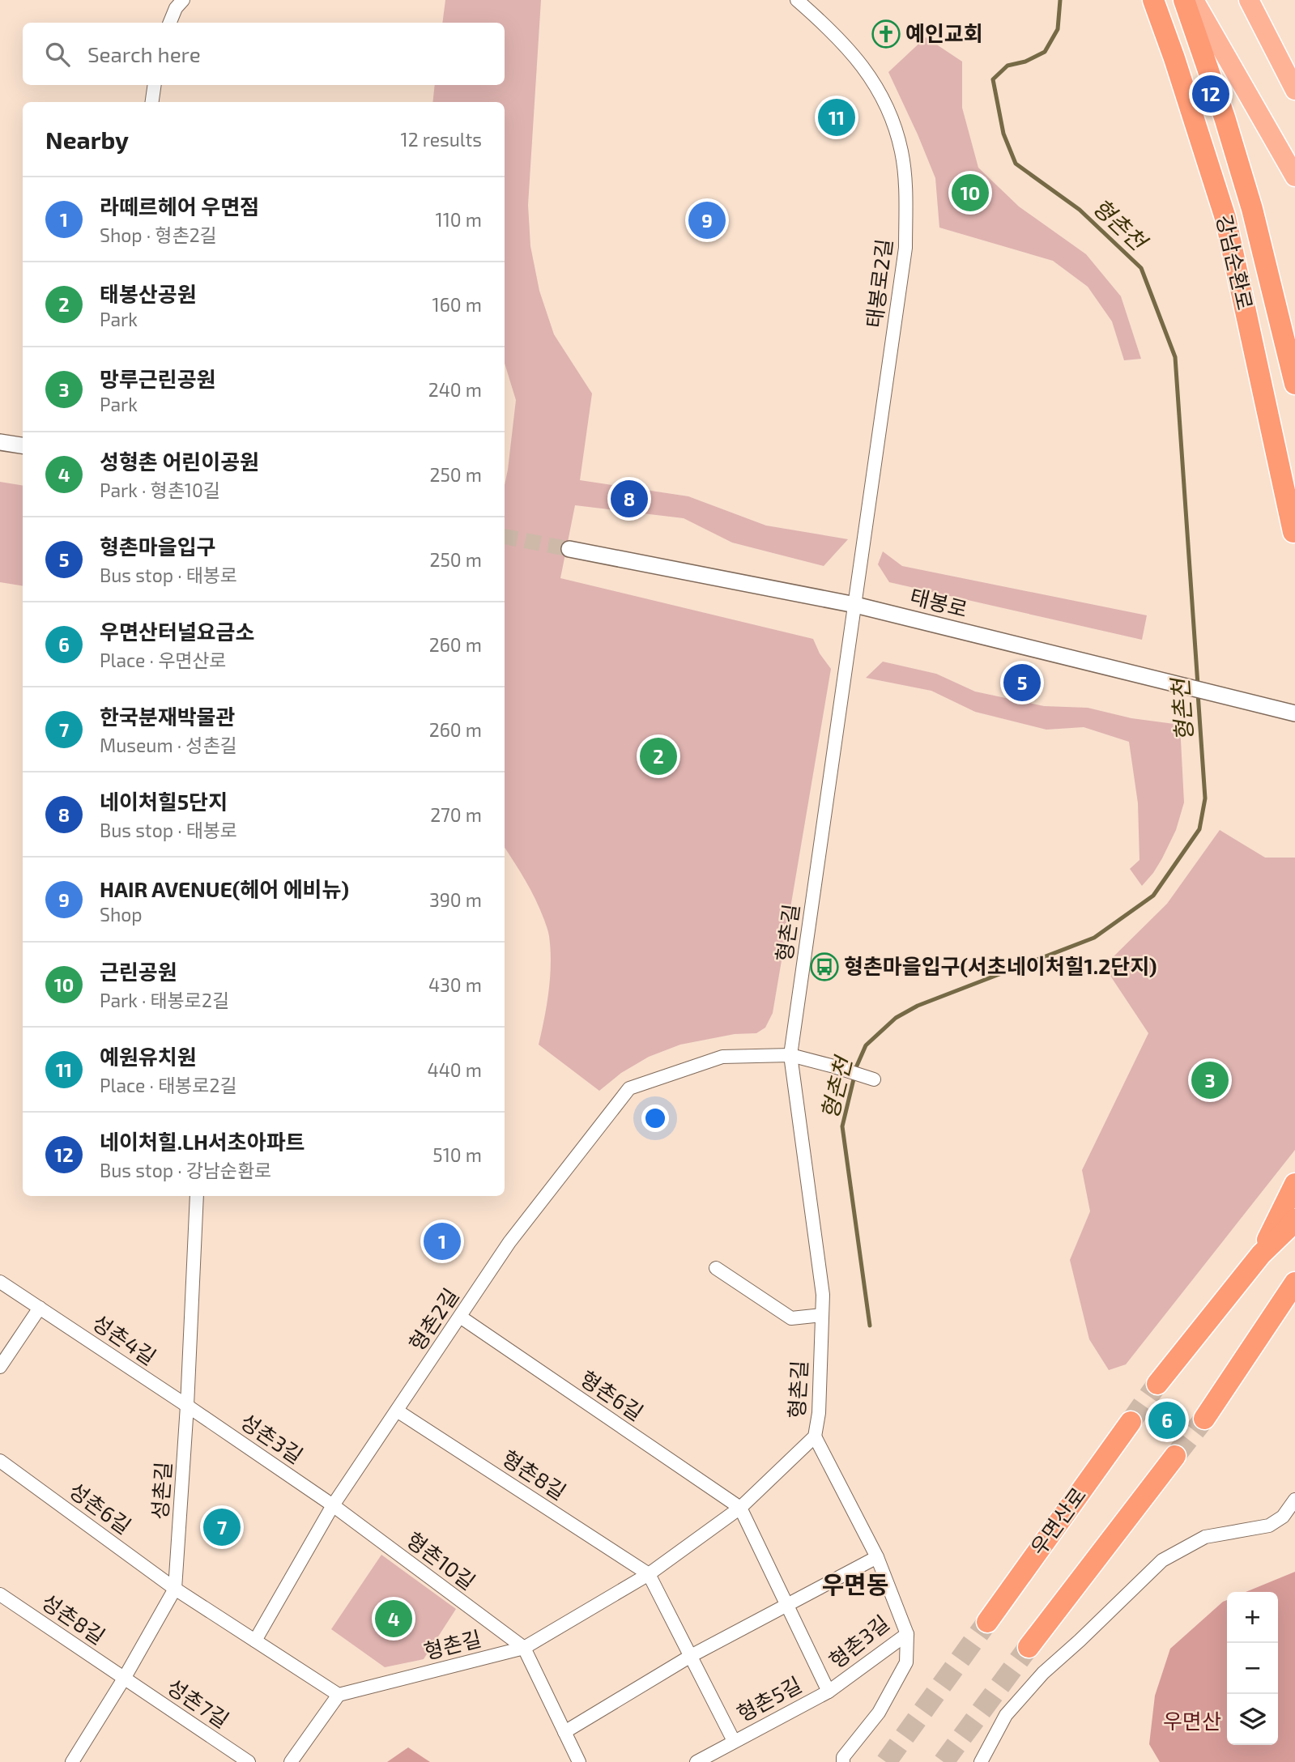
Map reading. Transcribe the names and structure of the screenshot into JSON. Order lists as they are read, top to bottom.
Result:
{
  "streets": {
    "highway": ["강남순환로", "우면산로"],
    "street": [
      "태봉로2길",
      "태봉로",
      "형촌길",
      "형촌2길",
      "성촌4길",
      "형촌6길",
      "성촌3길",
      "형촌8길",
      "성촌길",
      "성촌6길",
      "형촌10길",
      "성촌8길",
      "형촌3길",
      "형촌5길",
      "성촌7길"
    ]
  },
  "crossings": [
    ["태봉로2길", "태봉로"],
    ["태봉로2길", "형촌길"],
    ["태봉로", "형촌길"],
    ["형촌길", "형촌2길"],
    ["형촌길", "형촌6길"],
    ["형촌길", "형촌8길"],
    ["형촌길", "형촌10길"],
    ["형촌길", "형촌3길"],
    ["형촌길", "형촌5길"],
    ["형촌2길", "형촌6길"],
    ["형촌2길", "성촌3길"],
    ["형촌2길", "형촌8길"],
    ["형촌2길", "형촌10길"],
    ["성촌4길", "성촌3길"],
    ["성촌4길", "성촌길"],
    ["형촌6길", "형촌5길"],
    ["성촌3길", "성촌길"],
    ["성촌3길", "형촌10길"],
    ["성촌길", "성촌6길"],
    ["성촌길", "성촌8길"],
    ["성촌길", "성촌7길"],
    ["성촌8길", "성촌7길"],
    ["형촌3길", "형촌5길"]
  ],
  "districts": ["우면동"],
  "water": ["형촌천"],
  "parks": ["우면산"],
  "places": {
    "church": ["예인교회"],
    "bus stop": ["형촌마을입구(서초네이처힐1.2단지)"]
  },
  "page": {
    "search": "Search here",
    "pins": [
      "12",
      "11",
      "10",
      "9",
      "8",
      "5",
      "2",
      "3",
      "1",
      "6",
      "7",
      "4"
    ],
    "heading": ["Nearby", "12 results"],
    "list": [
      {
        "mark": "1",
        "name": "라떼르헤어 우면점",
        "note": "Shop · 형촌2길",
        "value": "110 m"
      },
      {
        "mark": "2",
        "name": "태봉산공원",
        "note": "Park",
        "value": "160 m"
      },
      {
        "mark": "3",
        "name": "망루근린공원",
        "note": "Park",
        "value": "240 m"
      },
      {
        "mark": "4",
        "name": "성형촌 어린이공원",
        "note": "Park · 형촌10길",
        "value": "250 m"
      },
      {
        "mark": "5",
        "name": "형촌마을입구",
        "note": "Bus stop · 태봉로",
        "value": "250 m"
      },
      {
        "mark": "6",
        "name": "우면산터널요금소",
        "note": "Place · 우면산로",
        "value": "260 m"
      },
      {
        "mark": "7",
        "name": "한국분재박물관",
        "note": "Museum · 성촌길",
        "value": "260 m"
      },
      {
        "mark": "8",
        "name": "네이처힐5단지",
        "note": "Bus stop · 태봉로",
        "value": "270 m"
      },
      {
        "mark": "9",
        "name": "HAIR AVENUE(헤어 에비뉴)",
        "note": "Shop",
        "value": "390 m"
      },
      {
        "mark": "10",
        "name": "근린공원",
        "note": "Park · 태봉로2길",
        "value": "430 m"
      },
      {
        "mark": "11",
        "name": "예원유치원",
        "note": "Place · 태봉로2길",
        "value": "440 m"
      },
      {
        "mark": "12",
        "name": "네이처힐.LH서초아파트",
        "note": "Bus stop · 강남순환로",
        "value": "510 m"
      }
    ],
    "map_buttons": ["+", "−"]
  }
}
